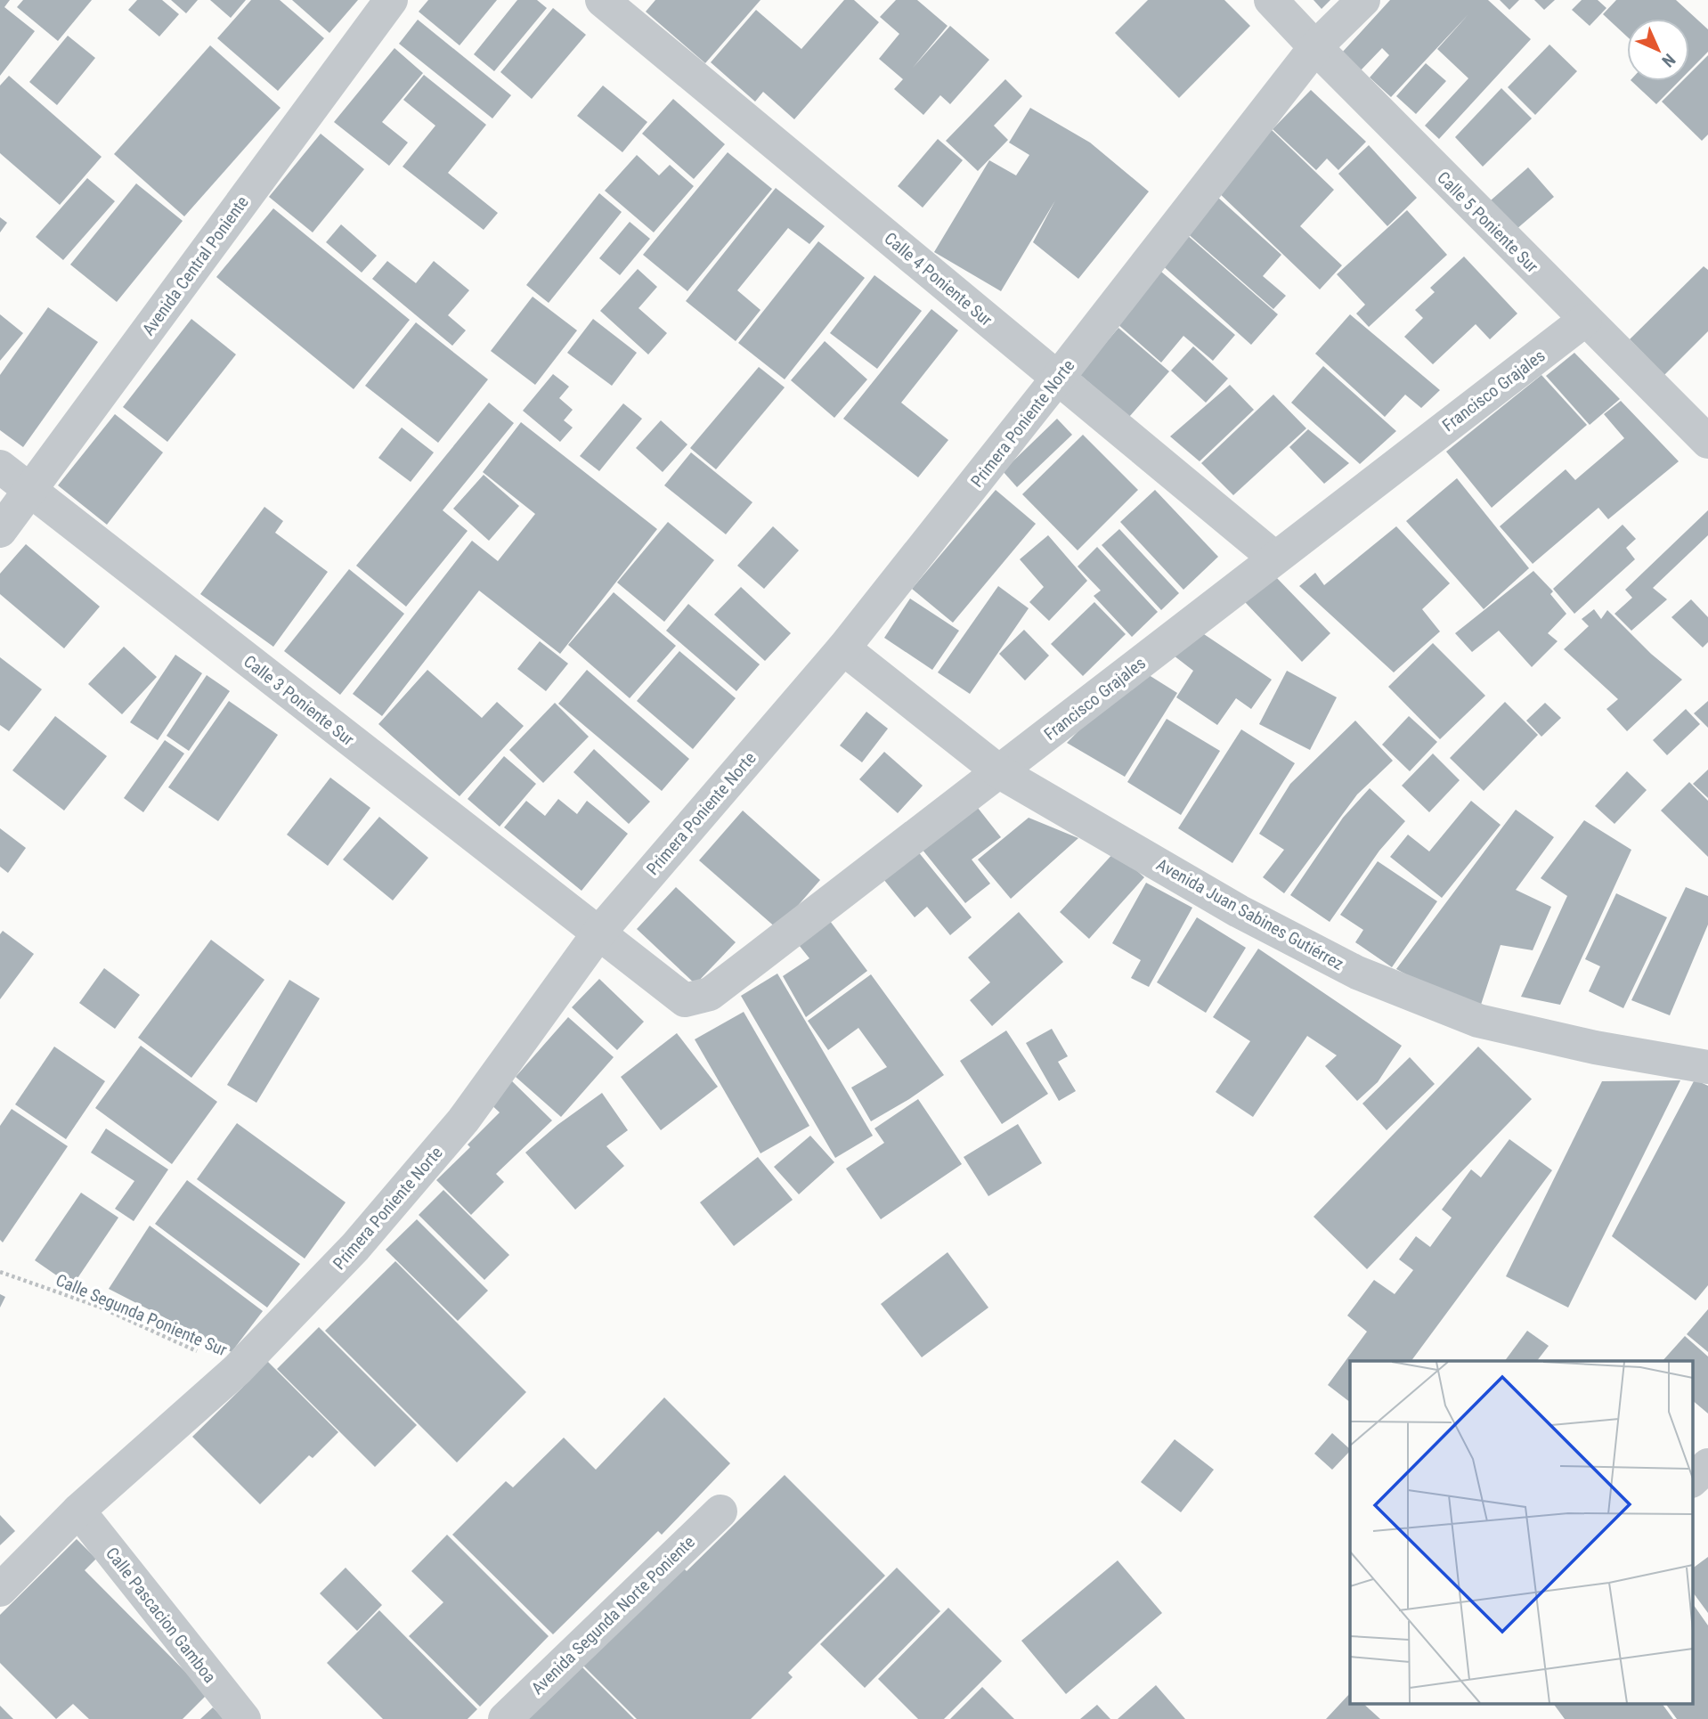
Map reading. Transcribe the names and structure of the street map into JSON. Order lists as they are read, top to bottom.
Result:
{
  "streets": {
    "street": [
      "Calle 5 Poniente Sur",
      "Avenida Central Poniente",
      "Calle 4 Poniente Sur",
      "Francisco Grajales",
      "Primera Poniente Norte",
      "Calle 3 Poniente Sur",
      "Avenida Juan Sabines Gutiérrez",
      "Calle Pascacion Gamboa",
      "Avenida Segunda Norte Poniente"
    ],
    "path": ["Calle Segunda Poniente Sur"]
  },
  "crossings": [
    ["Calle 5 Poniente Sur", "Francisco Grajales"],
    ["Calle 5 Poniente Sur", "Primera Poniente Norte"],
    ["Avenida Central Poniente", "Calle 3 Poniente Sur"],
    ["Calle 4 Poniente Sur", "Francisco Grajales"],
    ["Calle 4 Poniente Sur", "Primera Poniente Norte"],
    ["Francisco Grajales", "Primera Poniente Norte"],
    ["Francisco Grajales", "Calle 3 Poniente Sur"],
    ["Francisco Grajales", "Avenida Juan Sabines Gutiérrez"],
    ["Primera Poniente Norte", "Calle 3 Poniente Sur"],
    ["Primera Poniente Norte", "Avenida Juan Sabines Gutiérrez"],
    ["Primera Poniente Norte", "Calle Segunda Poniente Sur"],
    ["Primera Poniente Norte", "Calle Pascacion Gamboa"]
  ],
  "north": "bottom right"
}
